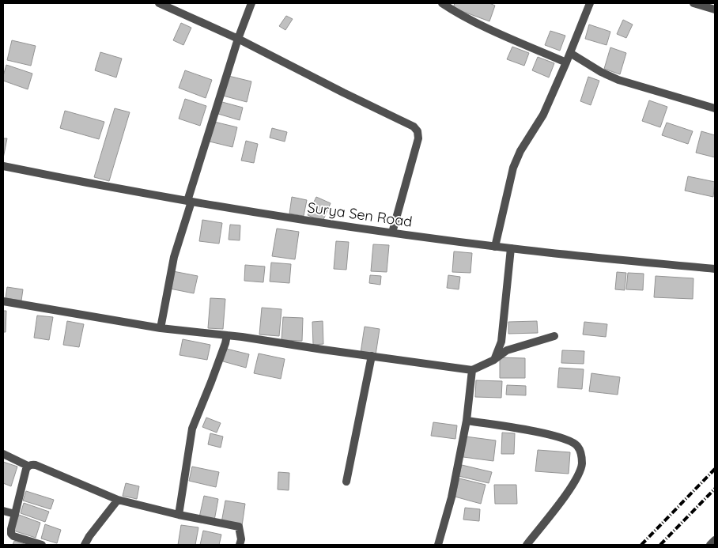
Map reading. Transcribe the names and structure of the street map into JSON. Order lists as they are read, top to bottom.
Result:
{
  "streets": {
    "street": ["Surya Sen Road"]
  }
}
